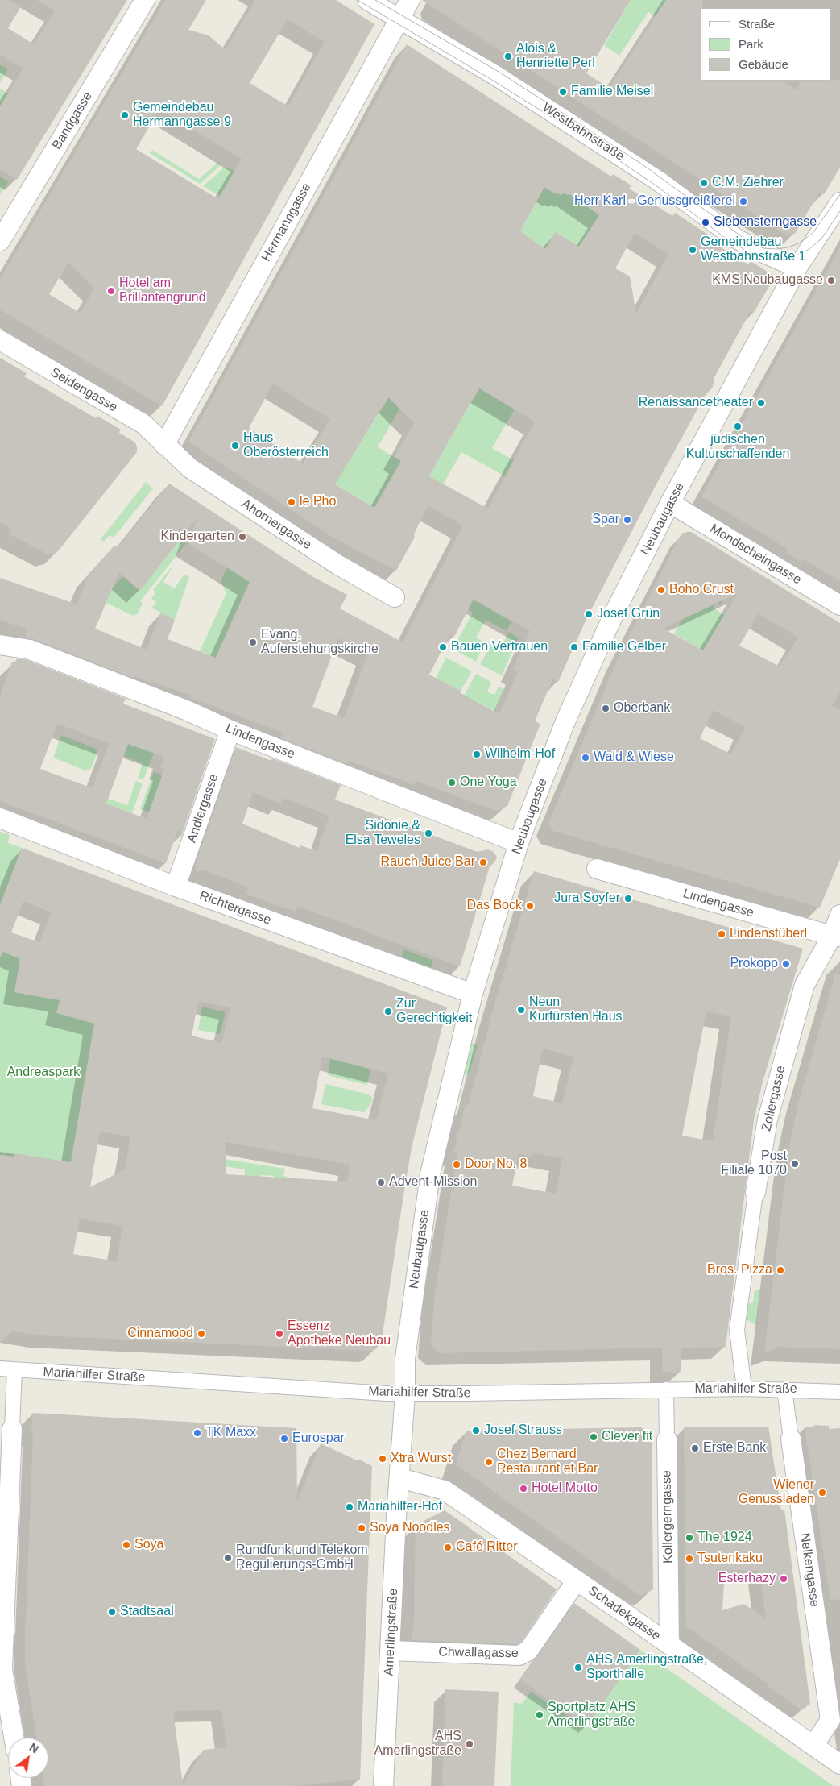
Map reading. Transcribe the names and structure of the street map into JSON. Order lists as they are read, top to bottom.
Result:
{
  "streets": {
    "street": [
      "Bandgasse",
      "Westbahnstraße",
      "Hermanngasse",
      "Seidengasse",
      "Neubaugasse",
      "Ahornergasse",
      "Mondscheingasse",
      "Lindengasse",
      "Andlergasse",
      "Richtergasse",
      "Zollergasse",
      "Mariahilfer Straße",
      "Kollergerngasse",
      "Nelkengasse",
      "Schadekgasse",
      "Amerlingstraße",
      "Chwallagasse"
    ]
  },
  "crossings": [
    ["Westbahnstraße", "Hermanngasse"],
    ["Westbahnstraße", "Neubaugasse"],
    ["Hermanngasse", "Seidengasse"],
    ["Hermanngasse", "Ahornergasse"],
    ["Seidengasse", "Ahornergasse"],
    ["Neubaugasse", "Mondscheingasse"],
    ["Neubaugasse", "Lindengasse"],
    ["Neubaugasse", "Richtergasse"],
    ["Neubaugasse", "Mariahilfer Straße"],
    ["Neubaugasse", "Schadekgasse"],
    ["Neubaugasse", "Amerlingstraße"],
    ["Lindengasse", "Andlergasse"],
    ["Lindengasse", "Zollergasse"],
    ["Andlergasse", "Richtergasse"],
    ["Zollergasse", "Mariahilfer Straße"],
    ["Mariahilfer Straße", "Kollergerngasse"],
    ["Mariahilfer Straße", "Nelkengasse"],
    ["Kollergerngasse", "Schadekgasse"],
    ["Nelkengasse", "Schadekgasse"],
    ["Schadekgasse", "Amerlingstraße"],
    ["Schadekgasse", "Chwallagasse"],
    ["Amerlingstraße", "Chwallagasse"]
  ],
  "parks": ["Andreaspark"],
  "places": [
    "Alois & Henriette Perl",
    "Familie Meisel",
    "Gemeindebau Hermanngasse 9",
    "C.M. Ziehrer",
    "Herr Karl - Genussgreißlerei",
    "Siebensterngasse",
    "Gemeindebau Westbahnstraße 1",
    "KMS Neubaugasse",
    "Hotel am Brillantengrund",
    "Renaissancetheater",
    "jüdischen Kulturschaffenden",
    "Haus Oberösterreich",
    "le Pho",
    "Spar",
    "Kindergarten",
    "Boho Crust",
    "Josef Grün",
    "Evang. Auferstehungskirche",
    "Bauen Vertrauen",
    "Familie Gelber",
    "Oberbank",
    "Wilhelm-Hof",
    "Wald & Wiese",
    "One Yoga",
    "Sidonie & Elsa Teweles",
    "Rauch Juice Bar",
    "Jura Soyfer",
    "Das Bock",
    "Lindenstüberl",
    "Prokopp",
    "Neun Kurfürsten Haus",
    "Zur Gerechtigkeit",
    "Post Filiale 1070",
    "Door No. 8",
    "Advent-Mission",
    "Bros. Pizza",
    "Cinnamood",
    "Essenz Apotheke Neubau",
    "Josef Strauss",
    "TK Maxx",
    "Clever fit",
    "Eurospar",
    "Erste Bank",
    "Xtra Wurst",
    "Chez Bernard Restaurant et Bar",
    "Hotel Motto",
    "Wiener Genussladen",
    "Mariahilfer-Hof",
    "Soya Noodles",
    "The 1924",
    "Soya",
    "Café Ritter",
    "Rundfunk und Telekom Regulierungs-GmbH",
    "Tsutenkaku",
    "Esterhazy",
    "Stadtsaal",
    "AHS Amerlingstraße, Sporthalle",
    "Sportplatz AHS Amerlingstraße",
    "AHS Amerlingstraße"
  ],
  "legend": ["Straße", "Park", "Gebäude"],
  "north": "top right"
}
